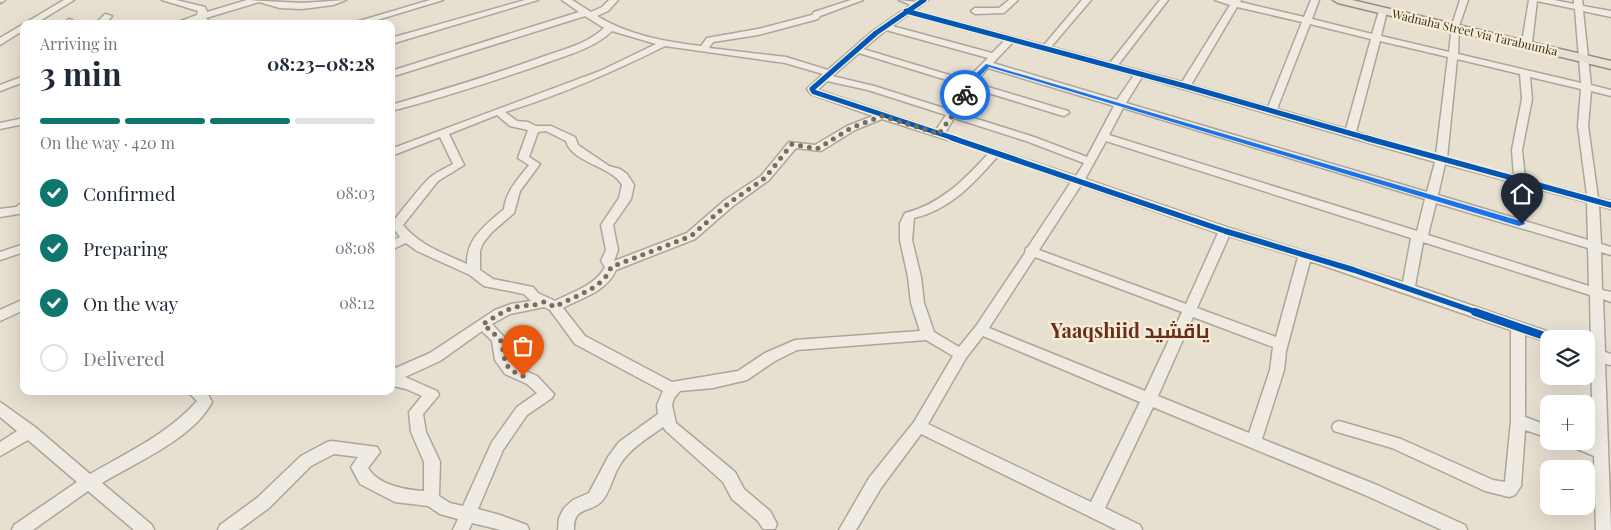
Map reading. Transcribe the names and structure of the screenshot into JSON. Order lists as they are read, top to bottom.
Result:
{
  "streets": {
    "main road": ["Wadnaha Street via Tarabuunka"]
  },
  "districts": ["Yaaqshiid ياقشيد"],
  "page": {
    "heading": ["3 min", "Arriving in", "08:23–08:28"],
    "bar": "On the way · 420 m",
    "list": [
      ["Confirmed", "08:03"],
      ["Preparing", "08:08"],
      ["On the way", "08:12"],
      "Delivered"
    ],
    "map_buttons": ["+", "−"]
  }
}
